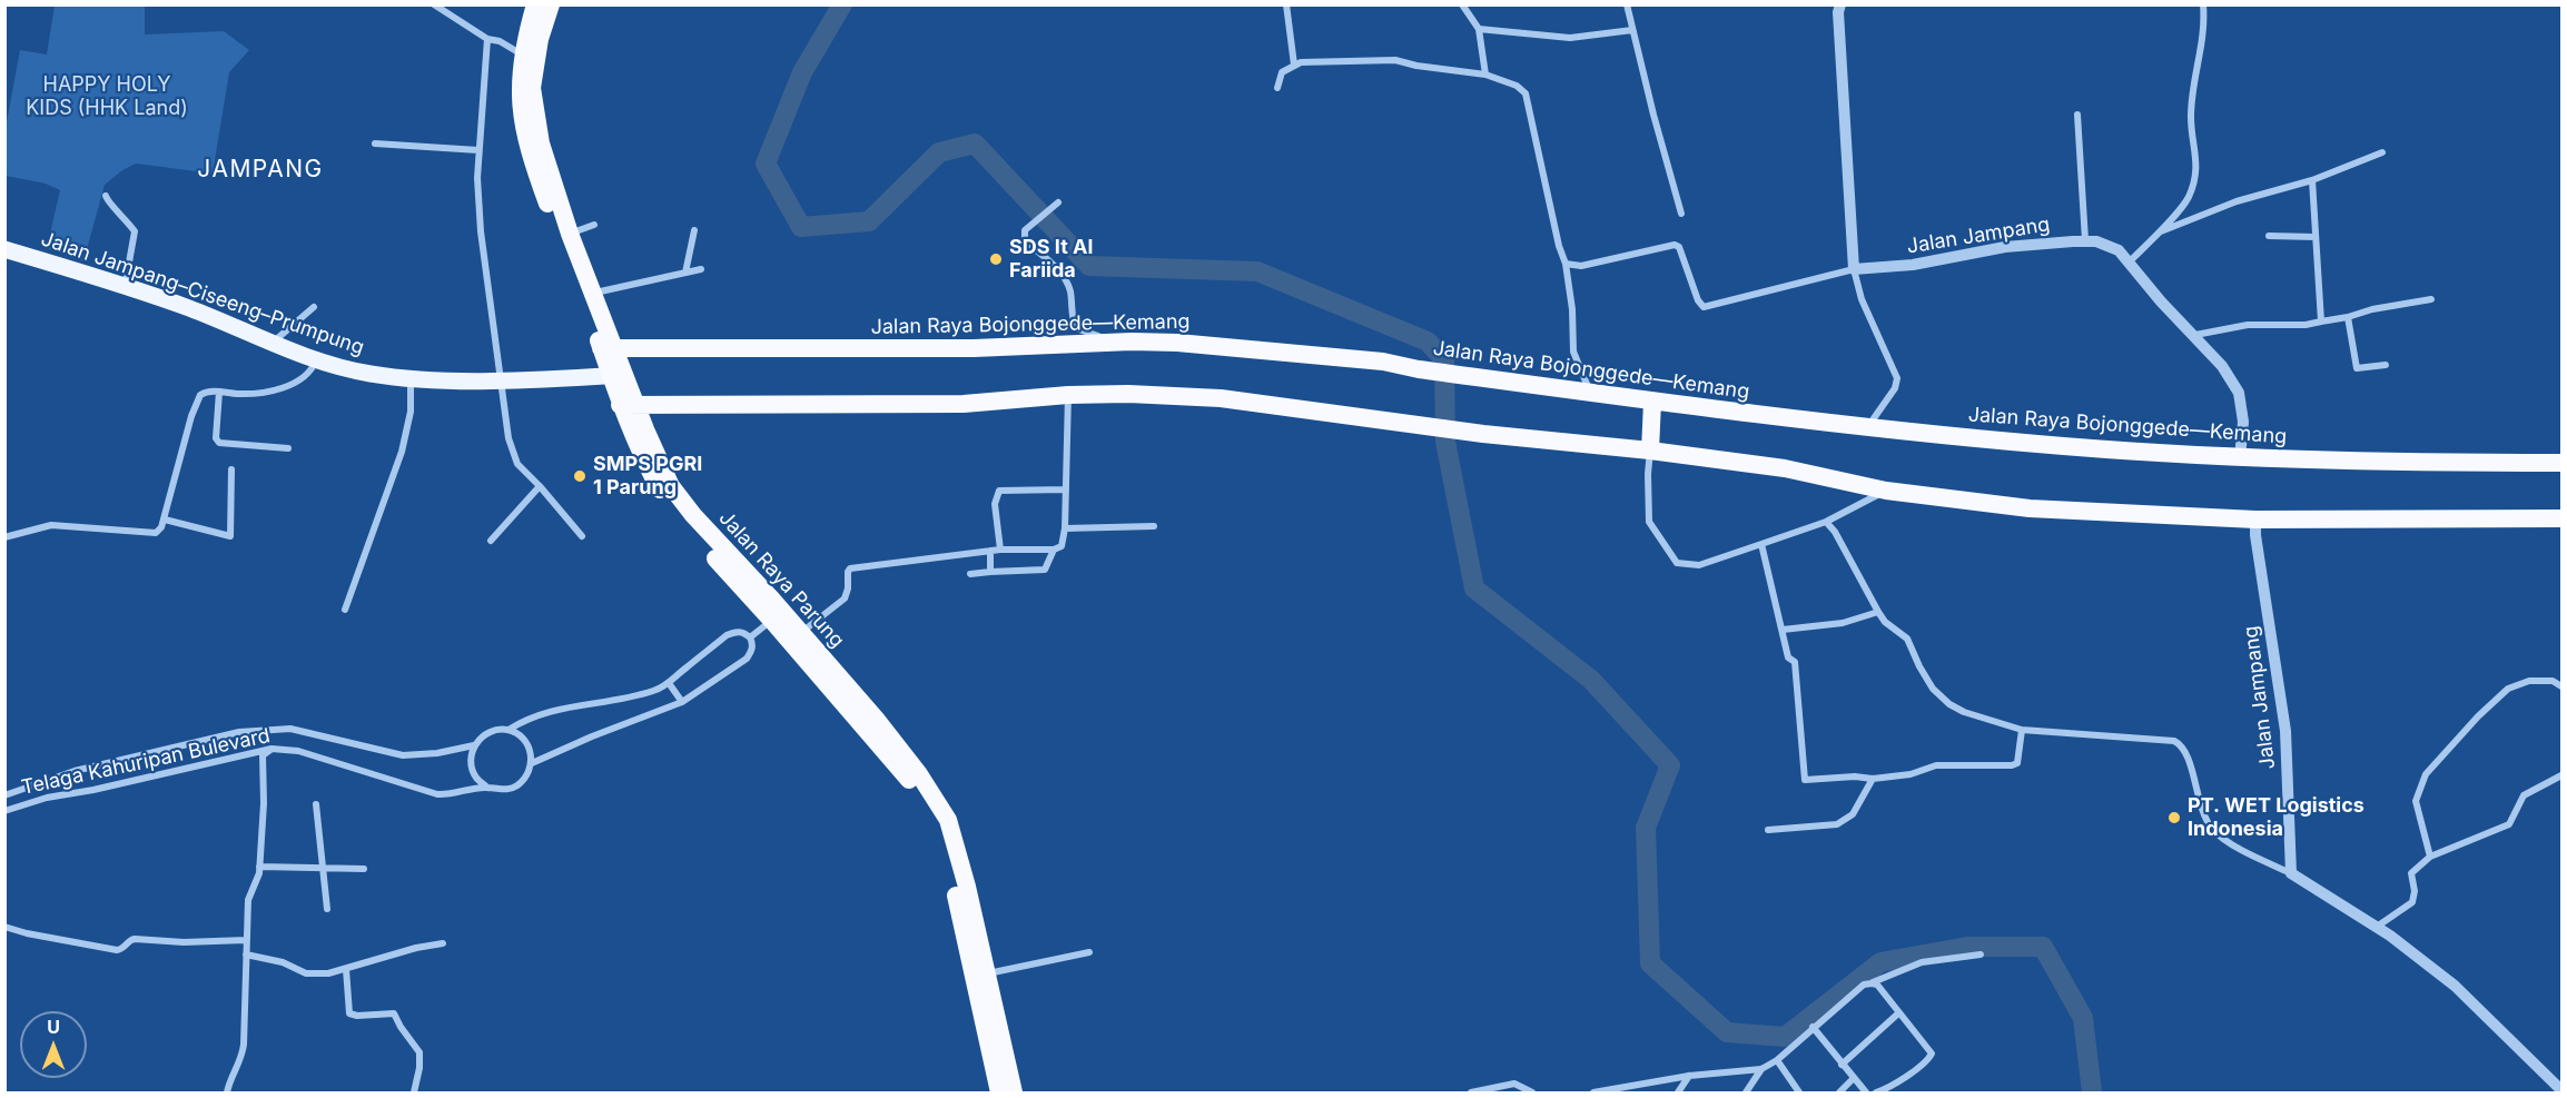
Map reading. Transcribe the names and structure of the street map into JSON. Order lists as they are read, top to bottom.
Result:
{
  "streets": {
    "highway": ["Jalan Raya Bojonggede—Kemang", "Jalan Raya Parung"],
    "main road": ["Jalan Jampang–Ciseeng–Prumpung"],
    "street": ["Jalan Jampang", "Telaga Kahuripan Bulevard"]
  },
  "crossings": [
    ["Jalan Jampang", "Jalan Raya Bojonggede—Kemang"],
    ["Jalan Jampang–Ciseeng–Prumpung", "Jalan Raya Parung"],
    ["Jalan Raya Bojonggede—Kemang", "Jalan Raya Parung"]
  ],
  "districts": ["JAMPANG"],
  "parks": ["HAPPY HOLY KIDS (HHK Land)"],
  "places": ["SDS It Al Fariida", "SMPS PGRI 1 Parung", "PT. WET Logistics Indonesia"],
  "north": "top"
}
